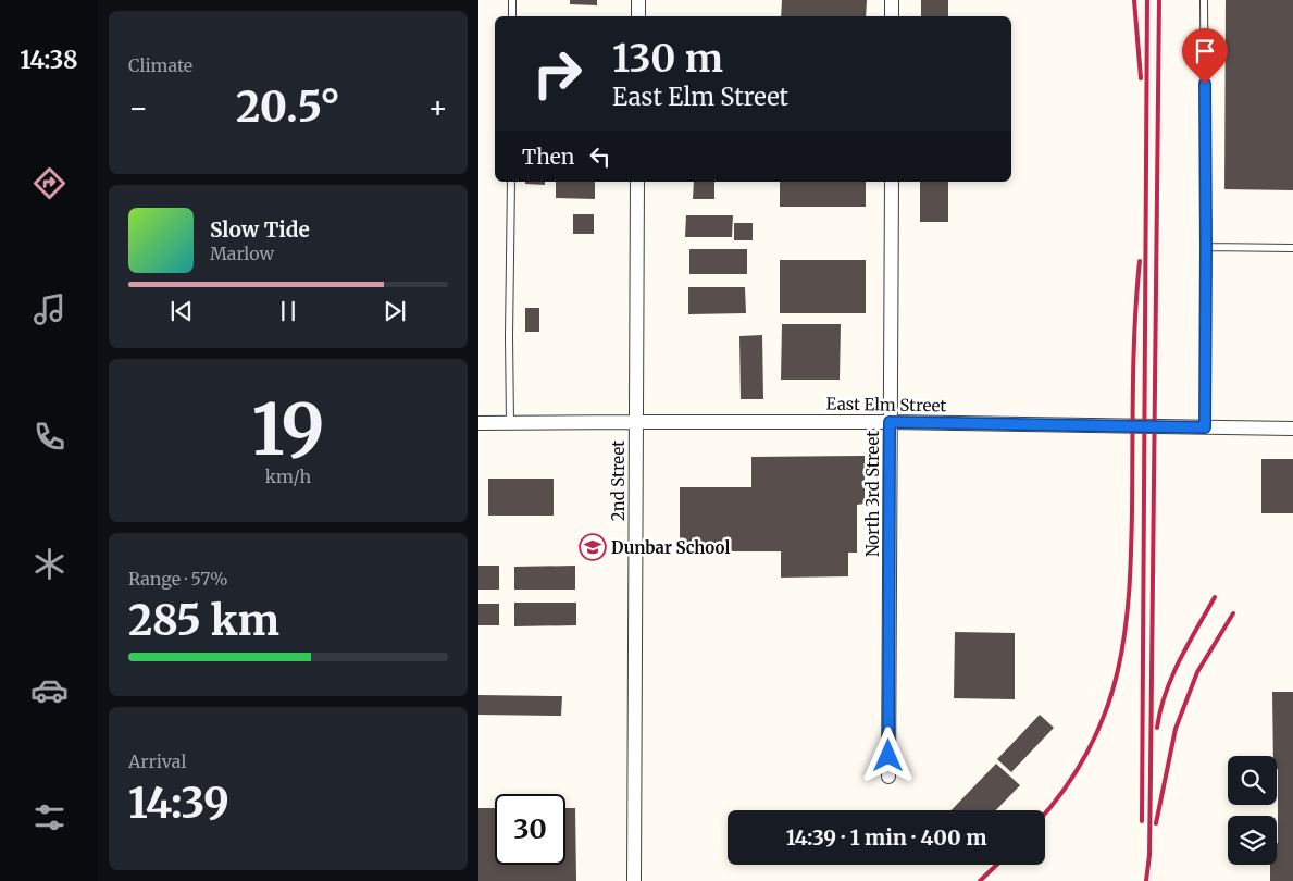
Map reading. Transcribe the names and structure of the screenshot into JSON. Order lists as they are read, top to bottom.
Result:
{
  "streets": {
    "street": ["East Elm Street", "2nd Street", "North 3rd Street"]
  },
  "crossings": [
    ["East Elm Street", "2nd Street"],
    ["East Elm Street", "North 3rd Street"]
  ],
  "places": {
    "school or university": ["Dunbar School"]
  },
  "page": {
    "tabs": "14:38",
    "tile": [
      "Climate",
      ["19", "km/h"],
      ["Range · 57%", "285 km"],
      ["Arrival", "14:39"]
    ],
    "turn": ["130 m", "East Elm Street"],
    "heat": ["−", "20.5°", "+"],
    "then": "Then",
    "song": ["Slow Tide", "Marlow"],
    "limit": "30",
    "trip": "14:39 · 1 min · 400 m"
  }
}
